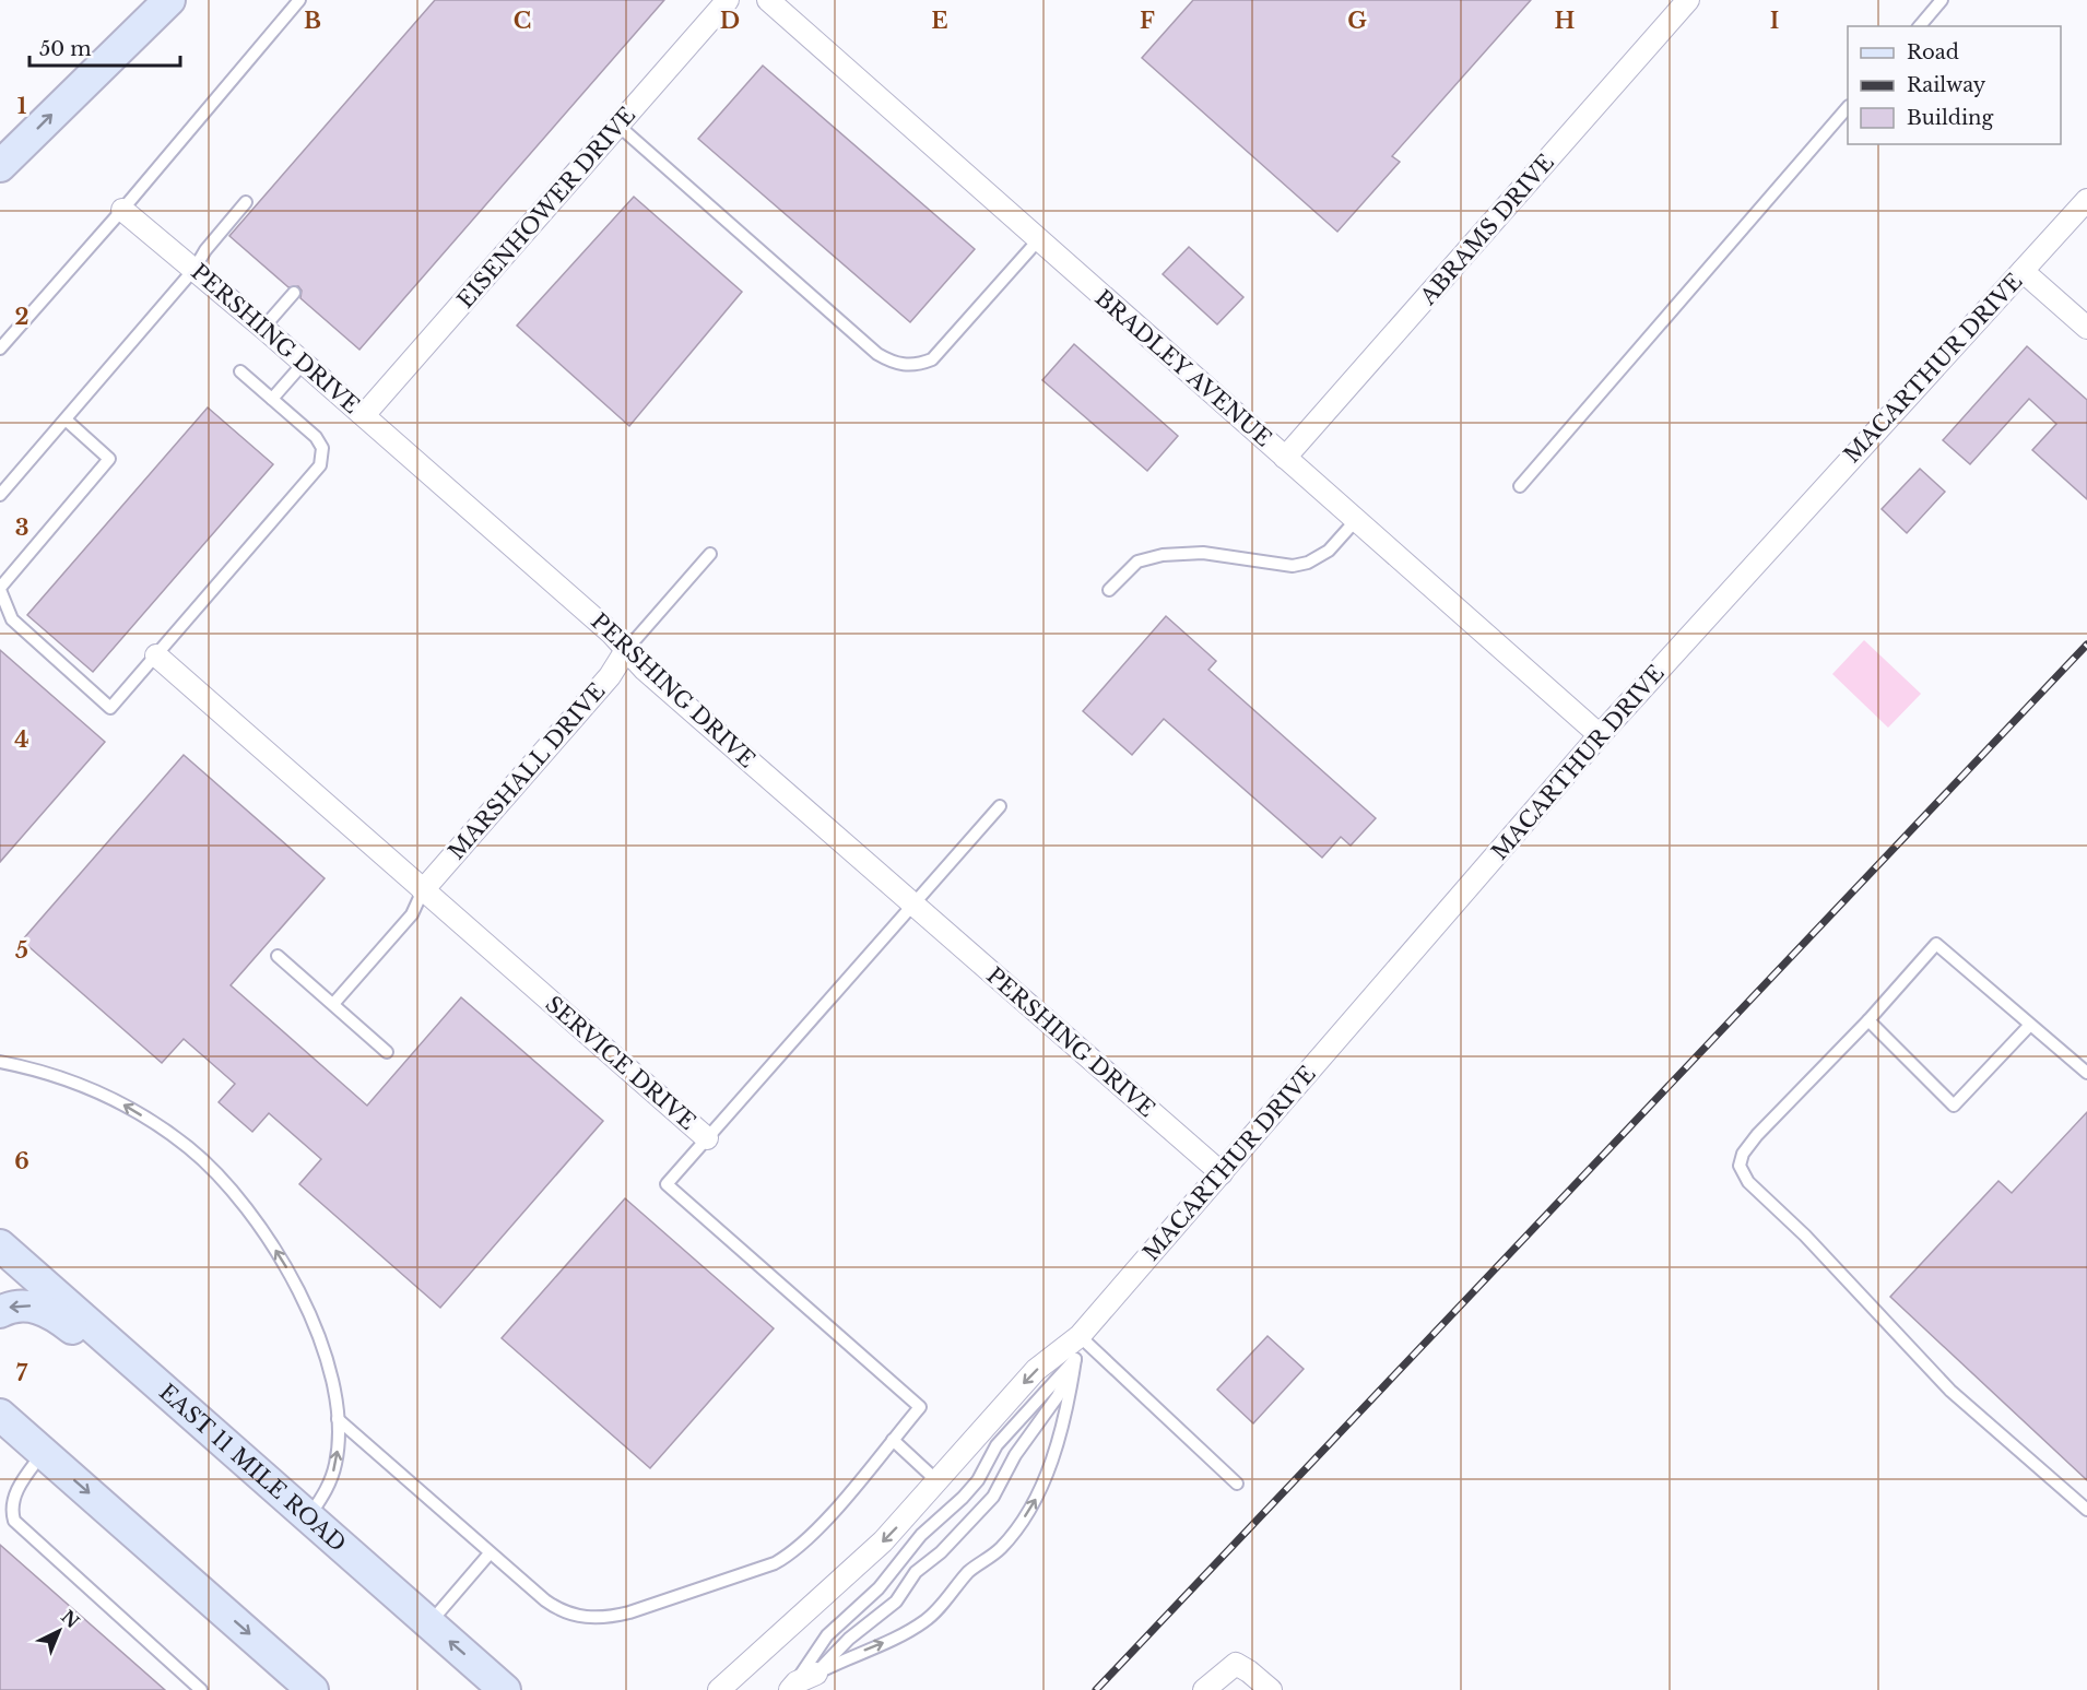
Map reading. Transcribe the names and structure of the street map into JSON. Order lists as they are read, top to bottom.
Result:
{
  "streets": {
    "main road": ["EAST 11 MILE ROAD"],
    "street": [
      "EISENHOWER DRIVE",
      "ABRAMS DRIVE",
      "PERSHING DRIVE",
      "BRADLEY AVENUE",
      "MACARTHUR DRIVE",
      "MARSHALL DRIVE",
      "SERVICE DRIVE"
    ]
  },
  "crossings": [
    ["EISENHOWER DRIVE", "PERSHING DRIVE"],
    ["ABRAMS DRIVE", "BRADLEY AVENUE"],
    ["PERSHING DRIVE", "MACARTHUR DRIVE"],
    ["PERSHING DRIVE", "MARSHALL DRIVE"],
    ["BRADLEY AVENUE", "MACARTHUR DRIVE"],
    ["MARSHALL DRIVE", "SERVICE DRIVE"]
  ],
  "legend": ["Road", "Railway", "Building"],
  "scale_bar": "50 m",
  "north": "top right",
  "grid": {
    "columns": [
      "B",
      "C",
      "D",
      "E",
      "F",
      "G",
      "H",
      "I"
    ],
    "rows": [
      "1",
      "2",
      "3",
      "4",
      "5",
      "6",
      "7"
    ]
  }
}
